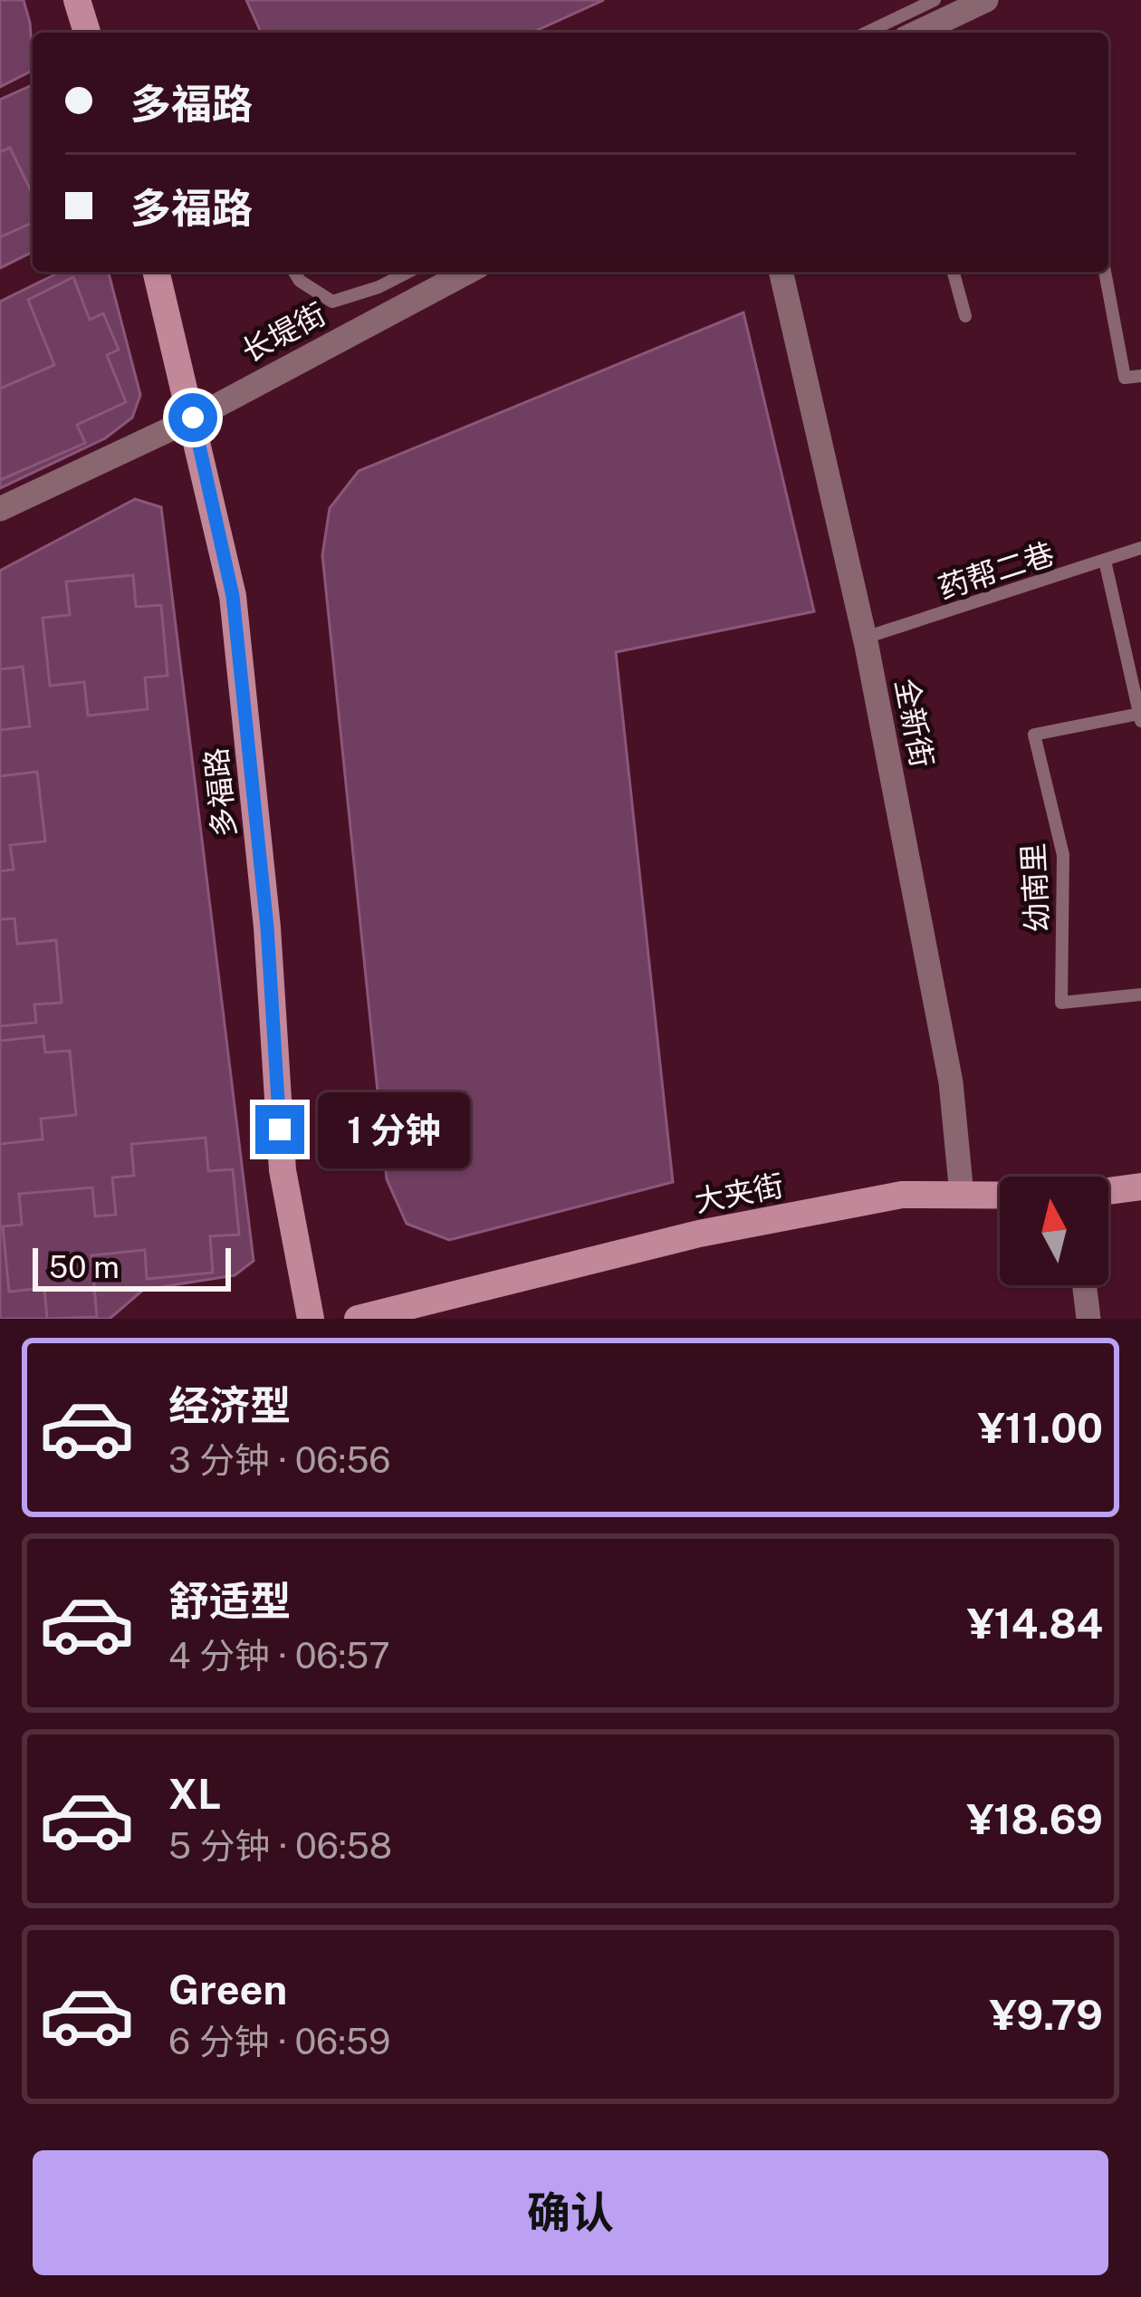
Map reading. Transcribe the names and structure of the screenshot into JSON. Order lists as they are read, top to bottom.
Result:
{
  "streets": {
    "main road": ["多福路", "大夹街"],
    "street": ["长堤街", "全新街"],
    "lane": ["药帮二巷", "幼南里"]
  },
  "crossings": [
    ["长堤街", "多福路"],
    ["药帮二巷", "全新街"],
    ["全新街", "大夹街"]
  ],
  "scale_bar": "50 m",
  "north": "top",
  "page": {
    "banner": ["多福路", "多福路"],
    "bubble": "1 分钟",
    "scale": "50 m",
    "list": [
      {
        "name": "经济型",
        "note": "3 分钟 · 06:56",
        "value": "¥11.00"
      },
      {
        "name": "舒适型",
        "note": "4 分钟 · 06:57",
        "value": "¥14.84"
      },
      {
        "name": "XL",
        "note": "5 分钟 · 06:58",
        "value": "¥18.69"
      },
      {
        "name": "Green",
        "note": "6 分钟 · 06:59",
        "value": "¥9.79"
      }
    ],
    "buttons": "确认"
  }
}
